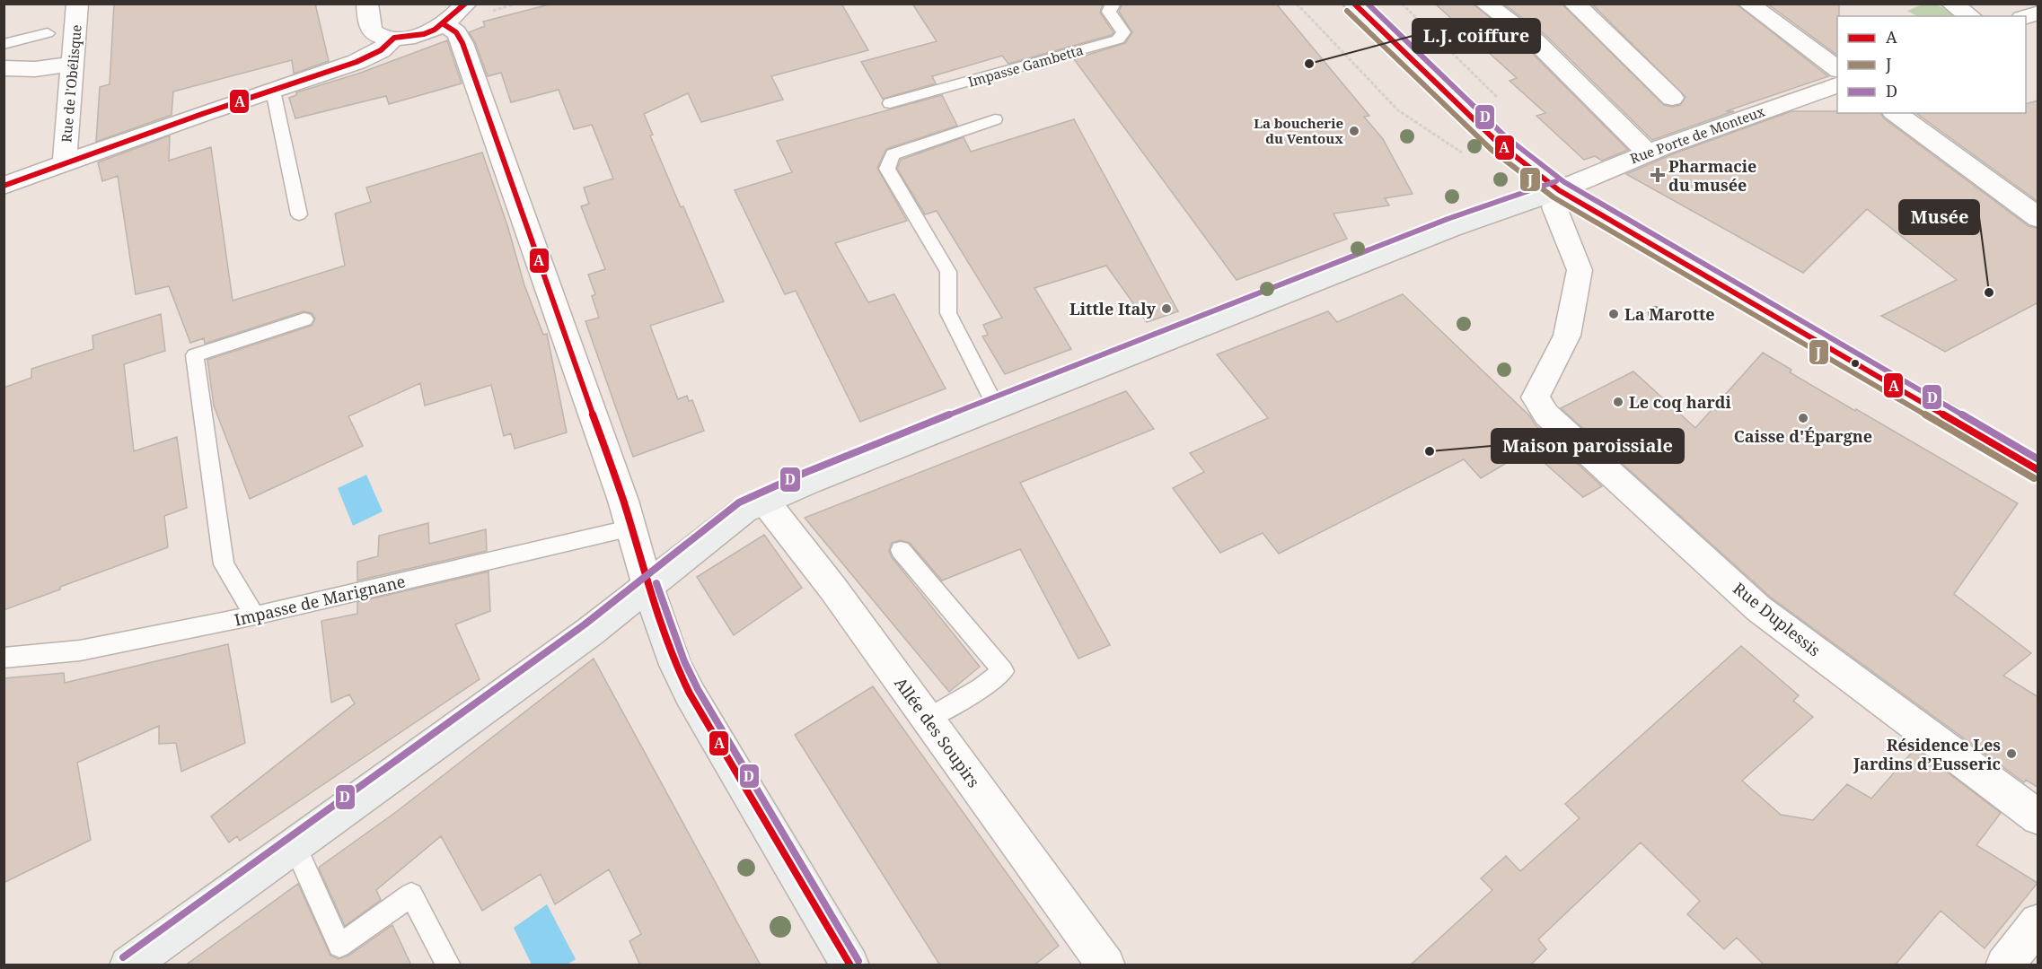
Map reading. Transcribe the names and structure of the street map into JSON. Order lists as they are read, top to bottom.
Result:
{
  "streets": {
    "street": [
      "Rue de l'Obélisque",
      "Rue Porte de Monteux",
      "Rue Duplessis",
      "Allée des Soupirs"
    ],
    "lane": ["Impasse Gambetta", "Impasse de Marignane"]
  },
  "crossings": [
    ["Rue Porte de Monteux", "Rue Duplessis"]
  ],
  "places": {
    "other": [
      "L.J. coiffure",
      "La boucherie du Ventoux",
      "Musée",
      "Little Italy",
      "La Marotte",
      "Le coq hardi",
      "Caisse d'Épargne",
      "Maison paroissiale",
      "Résidence Les Jardins d’Eusseric"
    ],
    "health": ["Pharmacie du musée"]
  },
  "lines": ["transit line A", "transit line D", "transit line J"],
  "legend": ["A", "J", "D"]
}
